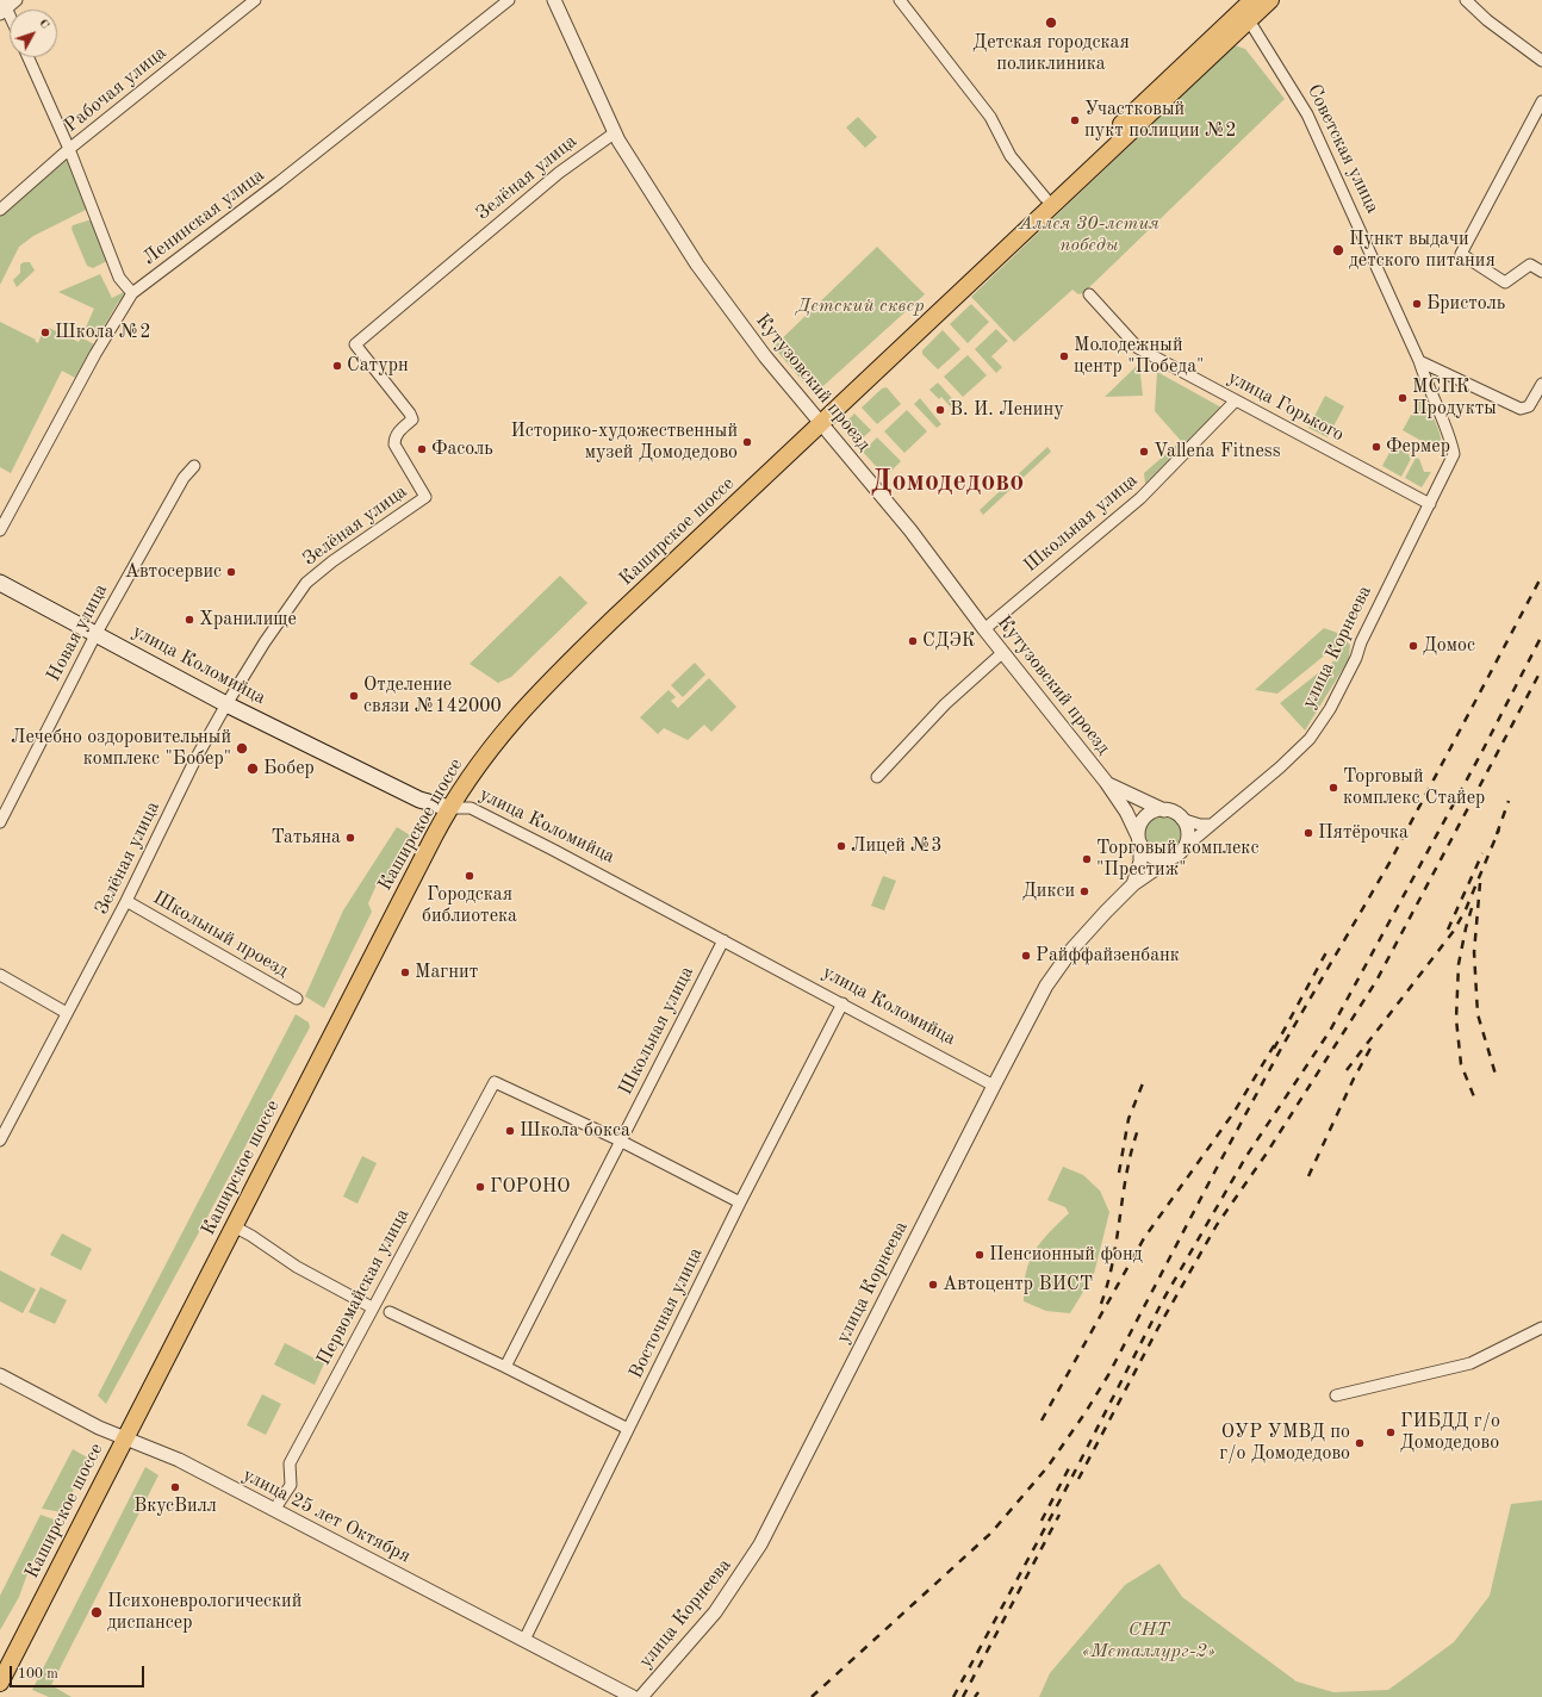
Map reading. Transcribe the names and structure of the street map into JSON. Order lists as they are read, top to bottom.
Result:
{
  "streets": {
    "main road": ["Каширское шоссе", "улица Коломийца"],
    "street": [
      "Рабочая улица",
      "Советская улица",
      "Зелёная улица",
      "Ленинская улица",
      "Кутузовский проезд",
      "улица Горького",
      "Школьная улица",
      "Новая улица",
      "улица Корнеева",
      "Школьный проезд",
      "Первомайская улица",
      "Восточная улица",
      "улица 25 лет Октября"
    ]
  },
  "crossings": [
    ["Советская улица", "Каширское шоссе"],
    ["Советская улица", "улица Корнеева"],
    ["Зелёная улица", "Кутузовский проезд"],
    ["Зелёная улица", "улица Коломийца"],
    ["Зелёная улица", "Школьный проезд"],
    ["Кутузовский проезд", "Школьная улица"],
    ["Кутузовский проезд", "Каширское шоссе"],
    ["Кутузовский проезд", "улица Корнеева"],
    ["улица Горького", "Школьная улица"],
    ["улица Горького", "улица Корнеева"],
    ["Школьная улица", "улица Коломийца"],
    ["Школьная улица", "Первомайская улица"],
    ["Каширское шоссе", "улица Коломийца"],
    ["Каширское шоссе", "улица 25 лет Октября"],
    ["Новая улица", "улица Коломийца"],
    ["улица Корнеева", "улица Коломийца"],
    ["улица Коломийца", "Восточная улица"],
    ["Первомайская улица", "улица 25 лет Октября"],
    ["Восточная улица", "улица 25 лет Октября"]
  ],
  "districts": ["Домодедово"],
  "parks": ["Аллея 30-летия победы", "Детский сквер", "СНТ «Металлург-2»"],
  "places": [
    "Детская городская поликлиника",
    "Участковый пукт полиции №2",
    "Пункт выдачи детского питания",
    "Бристоль",
    "Школа №2",
    "Молодежный центр \"Победа\"",
    "Сатурн",
    "МСПК Продукты",
    "В. И. Ленину",
    "Историко-художественный музей Домодедово",
    "Фермер",
    "Фасоль",
    "Vallena Fitness",
    "Автосервис",
    "Хранилище",
    "СДЭК",
    "Домос",
    "Отделение связи №142000",
    "Лечебно оздоровительный комплекс \"Бобер\"",
    "Бобер",
    "Торговый комплекс Стайер",
    "Пятёрочка",
    "Татьяна",
    "Лицей №3",
    "Торговый комплекс \"Престиж\"",
    "Городская библиотека",
    "Дикси",
    "Райффайзенбанк",
    "Магнит",
    "Школа бокса",
    "ГОРОНО",
    "Пенсионный фонд",
    "Автоцентр ВИСТ",
    "ГИБДД г/о Домодедово",
    "ОУР УМВД по г/о Домодедово",
    "ВкусВилл",
    "Психоневрологический диспансер"
  ],
  "scale_bar": "100 m",
  "north": "top right"
}
